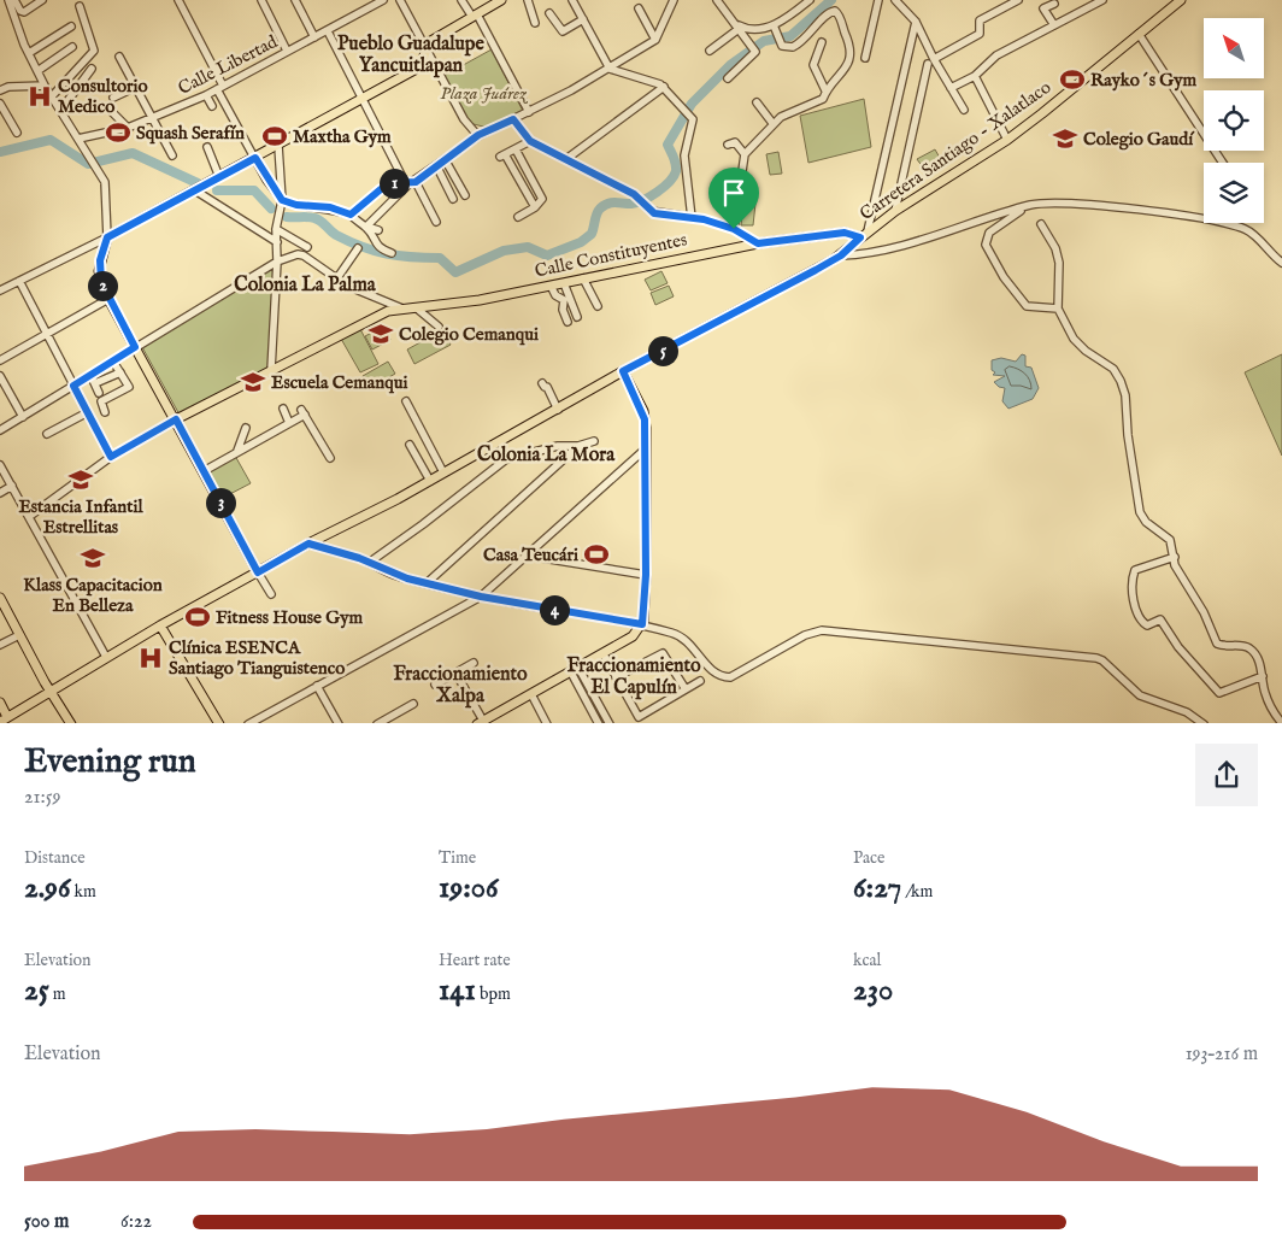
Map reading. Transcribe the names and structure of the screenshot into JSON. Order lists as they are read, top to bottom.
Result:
{
  "streets": {
    "main road": ["Carretera Santiago - Xalatlaco", "Calle Constituyentes"],
    "street": ["Calle Libertad"]
  },
  "crossings": [
    ["Carretera Santiago - Xalatlaco", "Calle Constituyentes"]
  ],
  "districts": [
    "Pueblo Guadalupe Yancuitlapan",
    "Colonia La Palma",
    "Colonia La Mora",
    "Fraccionamiento El Capulín",
    "Fraccionamiento Xalpa"
  ],
  "parks": ["Plaza Juárez"],
  "places": {
    "sports": [
      "Rayko´s Gym",
      "Squash Serafín",
      "Maxtha Gym",
      "Casa Teucári",
      "Fitness House Gym"
    ],
    "hospital": ["Consultorio Medico", "Clínica ESENCA Santiago Tianguistenco"],
    "school or university": [
      "Colegio Gaudí",
      "Colegio Cemanqui",
      "Escuela Cemanqui",
      "Estancia Infantil Estrellitas",
      "Klass Capacitacion En Belleza"
    ]
  },
  "north": "top left",
  "page": {
    "pins": [
      "1",
      "2",
      "5",
      "3",
      "4"
    ],
    "heading": ["Evening run", "21:59"],
    "stats": [
      ["Distance", "2.96 km"],
      ["Time", "19:06"],
      ["Pace", "6:27 /km"],
      ["Elevation", "25 m"],
      ["Heart rate", "141 bpm"],
      ["kcal", "230"]
    ],
    "chart": ["Elevation", "193–216 m"],
    "list": [
      {
        "name": "500 m",
        "note": "6:22"
      }
    ]
  }
}
